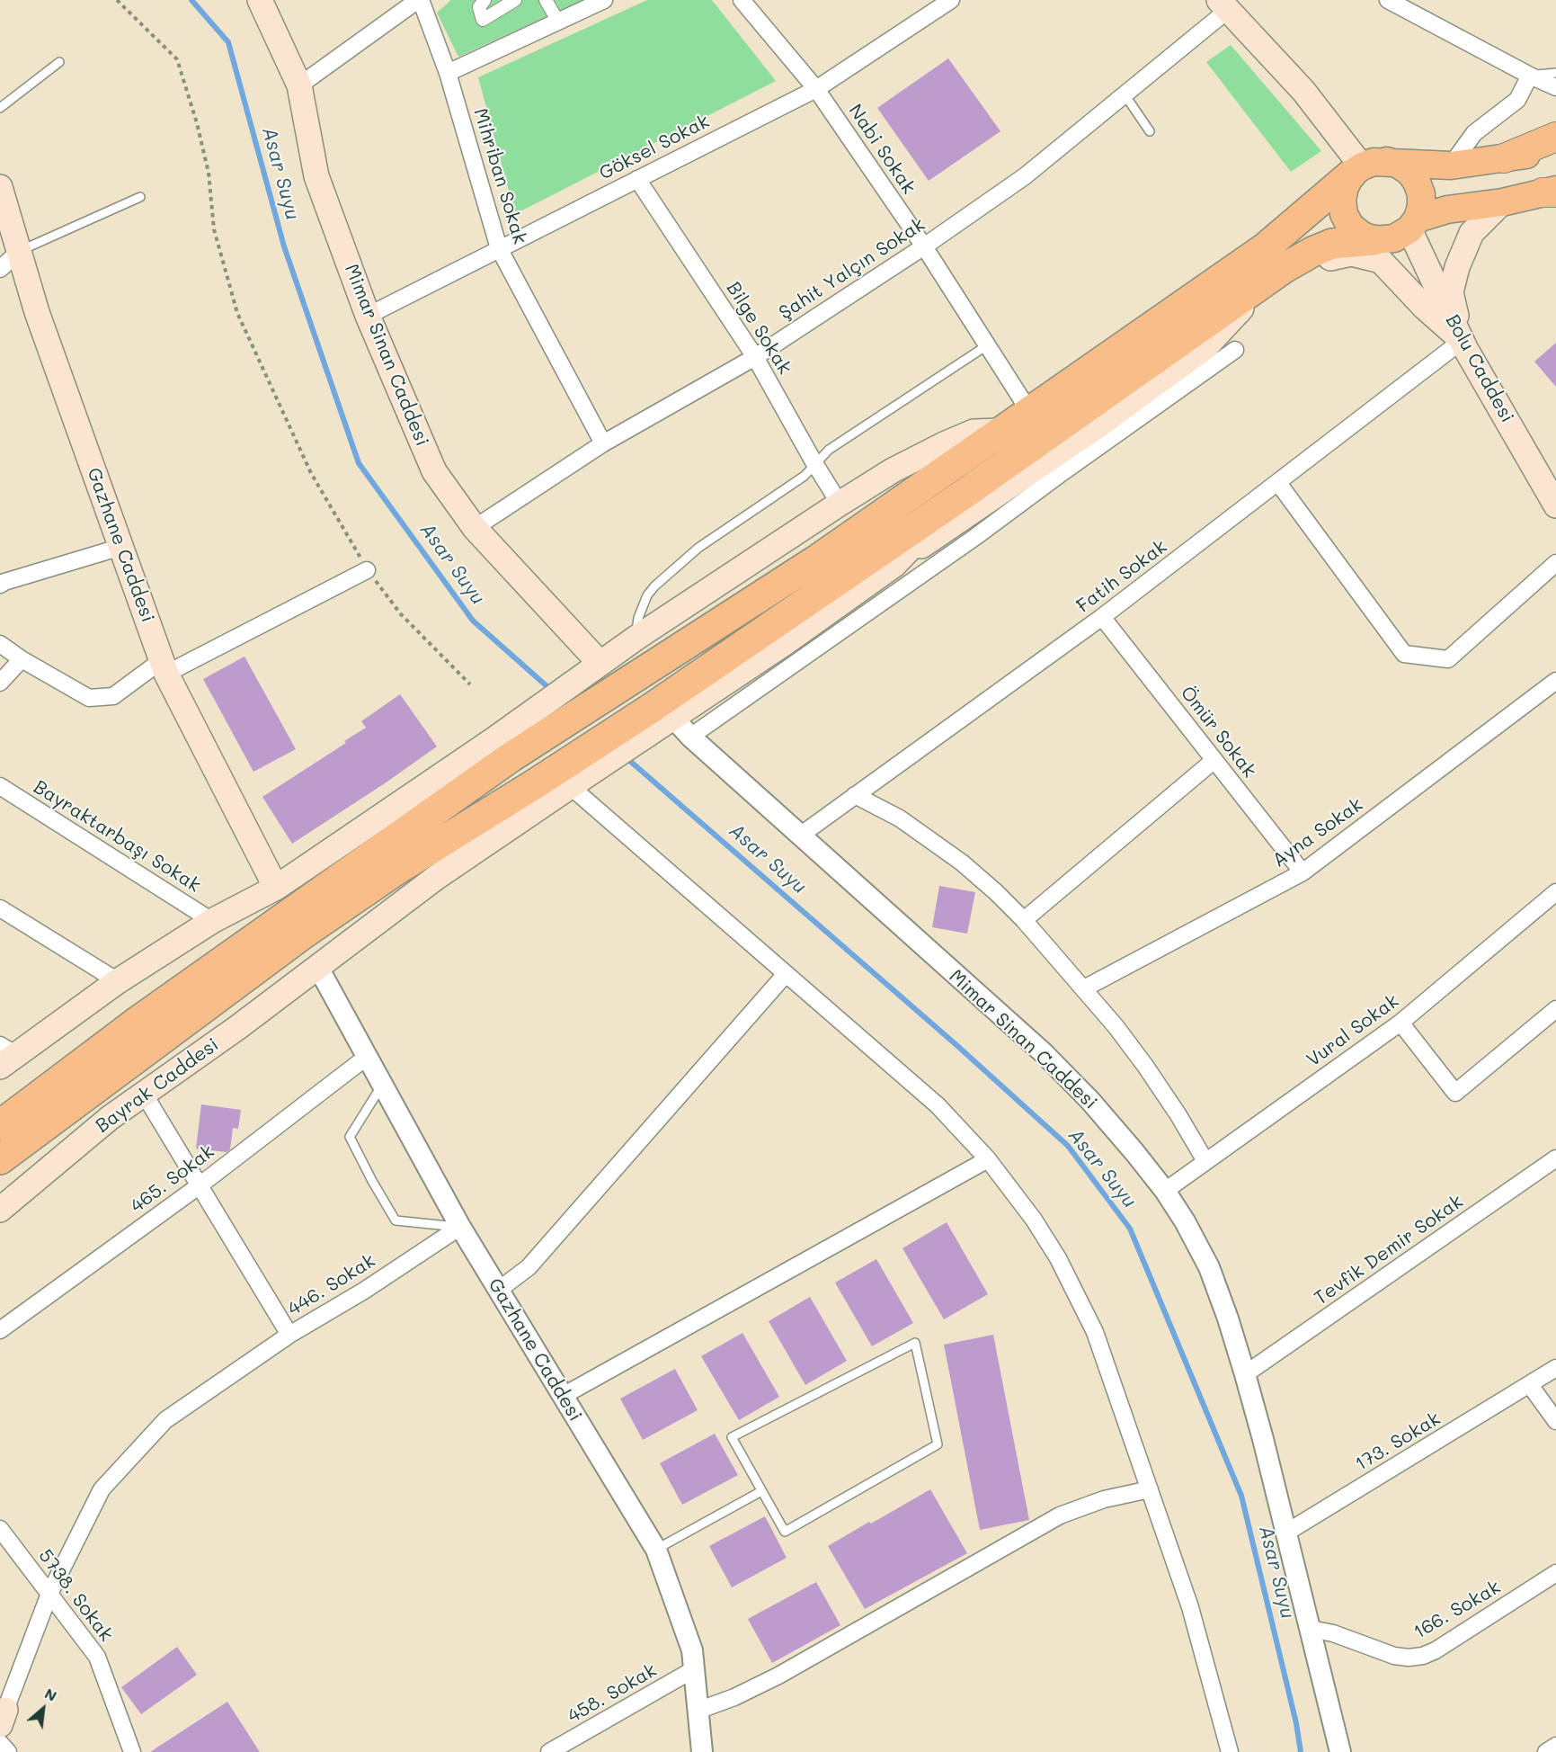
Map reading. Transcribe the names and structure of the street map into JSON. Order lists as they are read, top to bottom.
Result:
{
  "streets": {
    "main road": [
      "Mimar Sinan Caddesi",
      "Bolu Caddesi",
      "Gazhane Caddesi",
      "Bayrak Caddesi"
    ],
    "street": [
      "Göksel Sokak",
      "Nabi Sokak",
      "Mihriban Sokak",
      "Şahit Yalçın Sokak",
      "Bilge Sokak",
      "Fatih Sokak",
      "Ömür Sokak",
      "Ayna Sokak",
      "Bayraktarbaşı Sokak",
      "Vural Sokak",
      "465. Sokak",
      "Tevfik Demir Sokak",
      "446. Sokak",
      "173. Sokak",
      "5738. Sokak",
      "166. Sokak",
      "458. Sokak"
    ]
  },
  "crossings": [
    ["Göksel Sokak", "Nabi Sokak"],
    ["Göksel Sokak", "Mihriban Sokak"],
    ["Göksel Sokak", "Bilge Sokak"],
    ["Göksel Sokak", "Mimar Sinan Caddesi"],
    ["Nabi Sokak", "Şahit Yalçın Sokak"],
    ["Mihriban Sokak", "Şahit Yalçın Sokak"],
    ["Şahit Yalçın Sokak", "Bilge Sokak"],
    ["Şahit Yalçın Sokak", "Mimar Sinan Caddesi"],
    ["Mimar Sinan Caddesi", "Fatih Sokak"],
    ["Mimar Sinan Caddesi", "Vural Sokak"],
    ["Mimar Sinan Caddesi", "Bayrak Caddesi"],
    ["Mimar Sinan Caddesi", "Tevfik Demir Sokak"],
    ["Mimar Sinan Caddesi", "173. Sokak"],
    ["Mimar Sinan Caddesi", "166. Sokak"],
    ["Bolu Caddesi", "Fatih Sokak"],
    ["Gazhane Caddesi", "Bayrak Caddesi"],
    ["Gazhane Caddesi", "465. Sokak"],
    ["Gazhane Caddesi", "446. Sokak"],
    ["Gazhane Caddesi", "458. Sokak"],
    ["Fatih Sokak", "Ömür Sokak"],
    ["Ömür Sokak", "Ayna Sokak"],
    ["Bayrak Caddesi", "446. Sokak"],
    ["465. Sokak", "446. Sokak"]
  ],
  "water": ["Asar Suyu"],
  "north": "top right"
}
